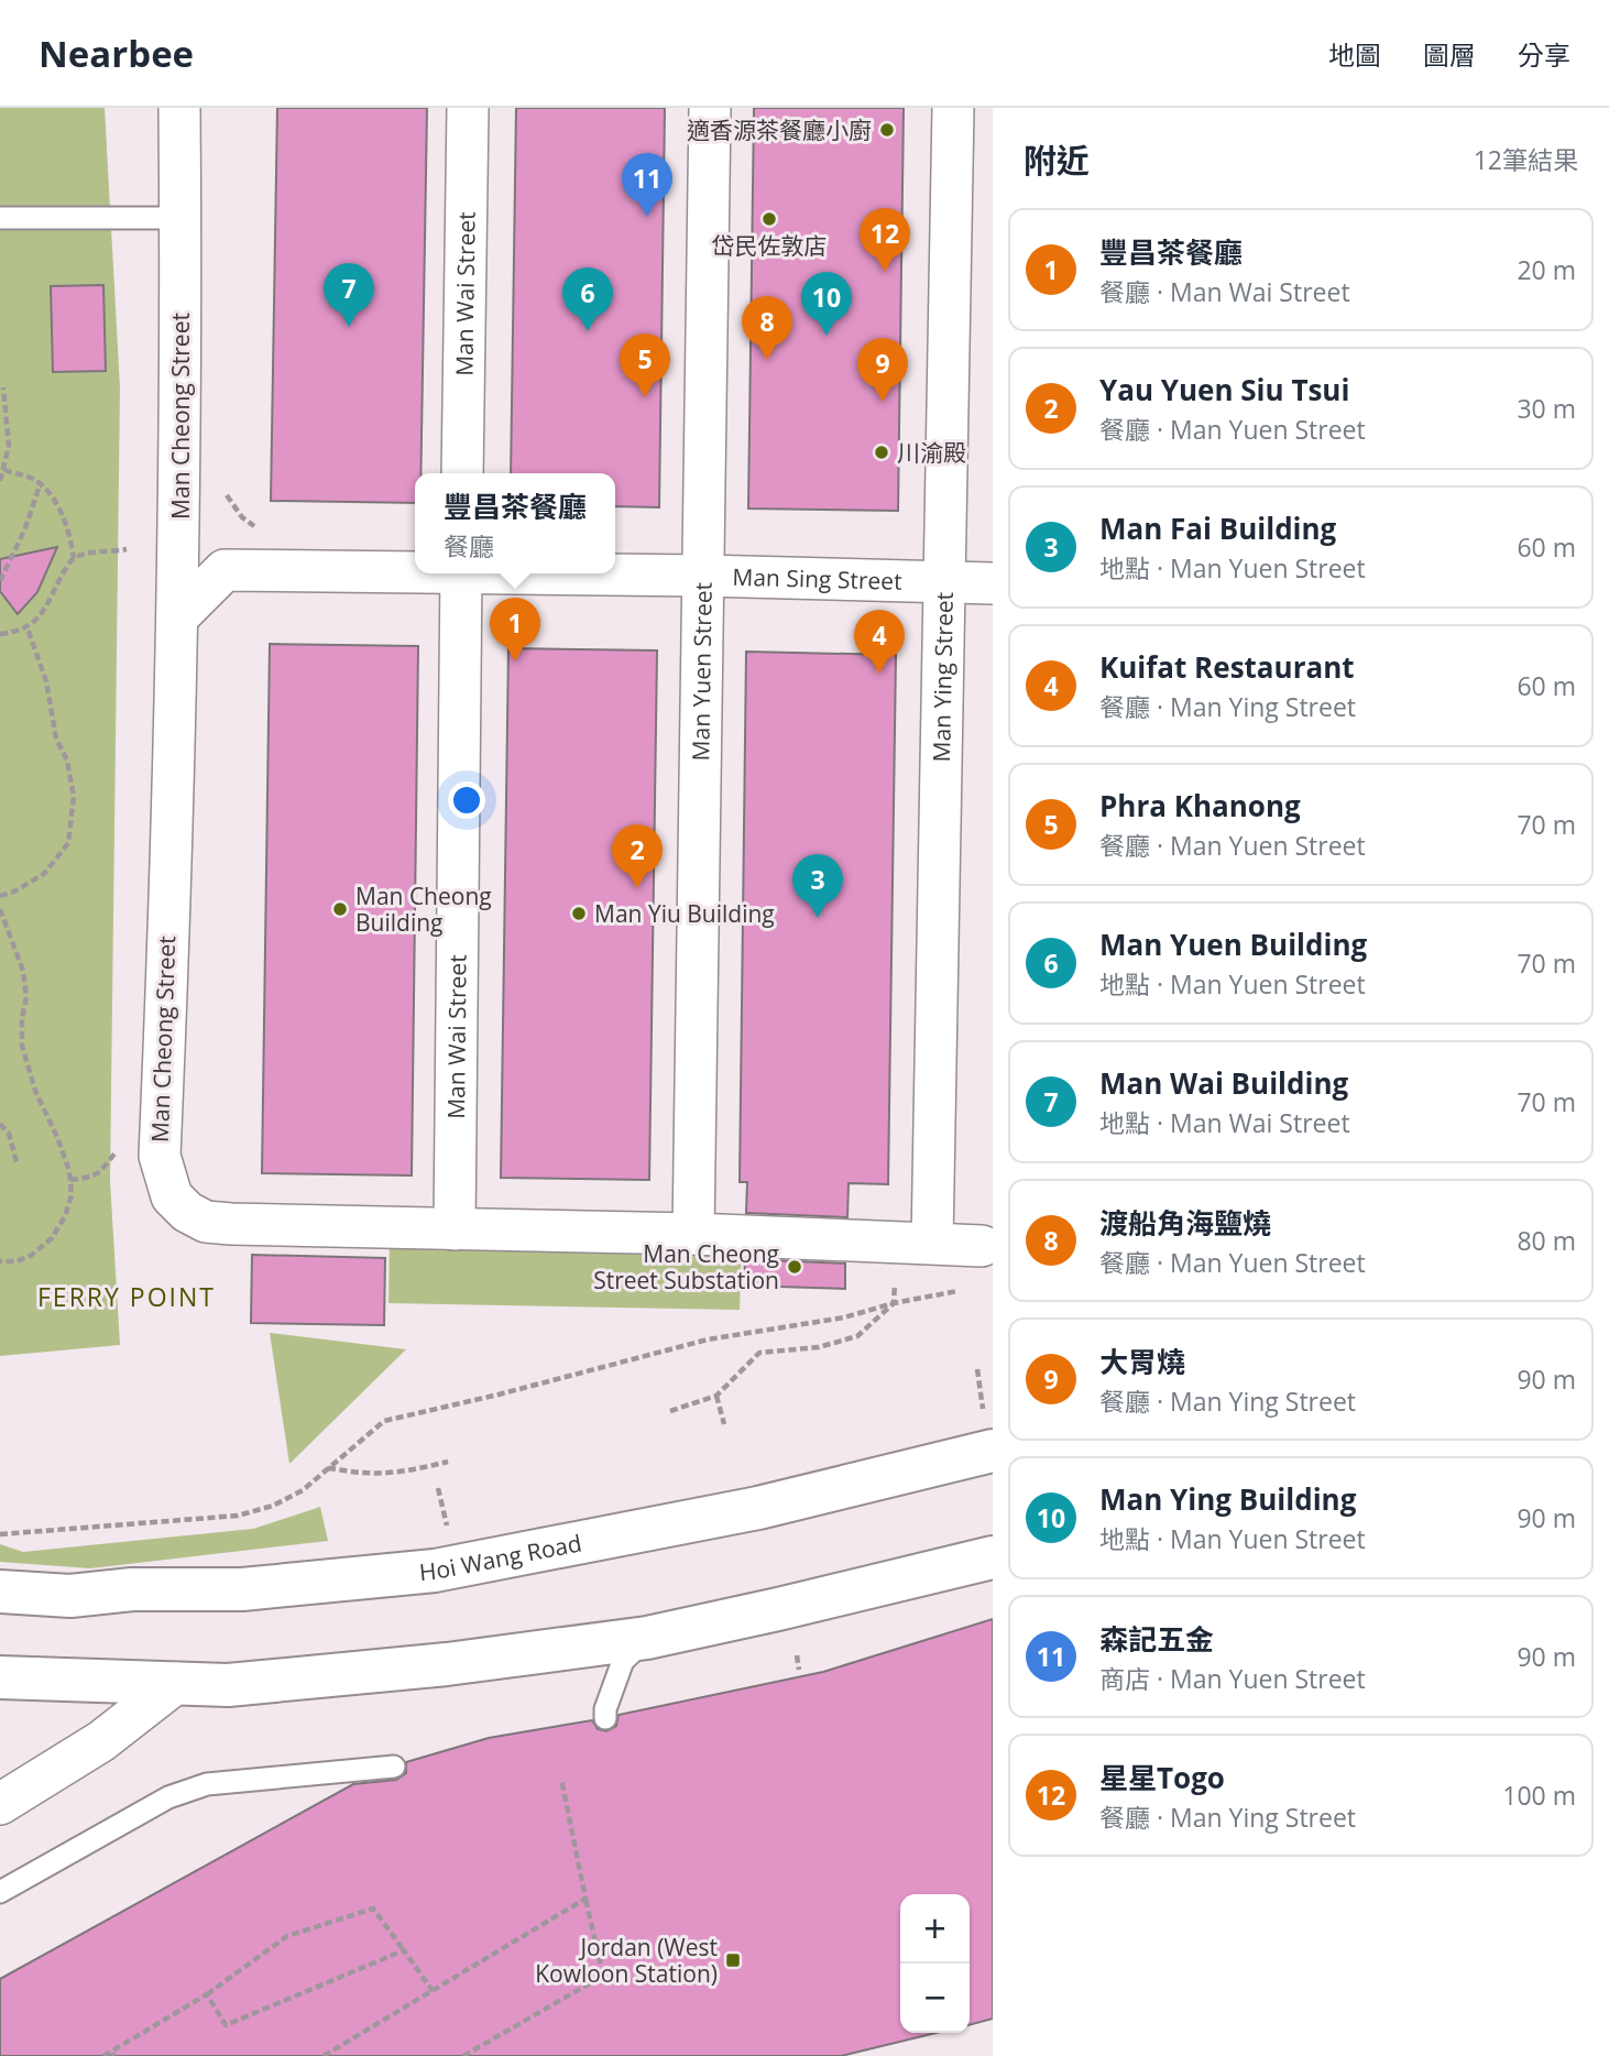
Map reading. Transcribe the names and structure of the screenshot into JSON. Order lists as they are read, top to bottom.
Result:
{
  "streets": {
    "street": [
      "Man Wai Street",
      "Man Cheong Street",
      "Man Sing Street",
      "Man Yuen Street",
      "Man Ying Street",
      "Hoi Wang Road"
    ]
  },
  "crossings": [
    ["Man Wai Street", "Man Cheong Street"],
    ["Man Cheong Street", "Man Yuen Street"],
    ["Man Cheong Street", "Man Ying Street"],
    ["Man Sing Street", "Man Yuen Street"],
    ["Man Sing Street", "Man Ying Street"]
  ],
  "districts": ["FERRY POINT"],
  "places": {
    "other": [
      "適香源茶餐廳小廚",
      "岱民佐敦店",
      "川渝殿",
      "Man Cheong Building",
      "Man Yiu Building",
      "Man Cheong Street Substation"
    ],
    "transit": ["Jordan (West Kowloon Station)"]
  },
  "page": {
    "header": "Nearbee",
    "nav": ["地圖", "圖層", "分享"],
    "heading": ["附近", "12筆結果"],
    "pins": [
      "11",
      "12",
      "7",
      "6",
      "10",
      "8",
      "5",
      "9",
      "1",
      "4",
      "2",
      "3"
    ],
    "list": [
      {
        "mark": "1",
        "name": "豐昌茶餐廳",
        "note": "餐廳 · Man Wai Street",
        "value": "20 m"
      },
      {
        "mark": "2",
        "name": "Yau Yuen Siu Tsui",
        "note": "餐廳 · Man Yuen Street",
        "value": "30 m"
      },
      {
        "mark": "3",
        "name": "Man Fai Building",
        "note": "地點 · Man Yuen Street",
        "value": "60 m"
      },
      {
        "mark": "4",
        "name": "Kuifat Restaurant",
        "note": "餐廳 · Man Ying Street",
        "value": "60 m"
      },
      {
        "mark": "5",
        "name": "Phra Khanong",
        "note": "餐廳 · Man Yuen Street",
        "value": "70 m"
      },
      {
        "mark": "6",
        "name": "Man Yuen Building",
        "note": "地點 · Man Yuen Street",
        "value": "70 m"
      },
      {
        "mark": "7",
        "name": "Man Wai Building",
        "note": "地點 · Man Wai Street",
        "value": "70 m"
      },
      {
        "mark": "8",
        "name": "渡船角海鹽燒",
        "note": "餐廳 · Man Yuen Street",
        "value": "80 m"
      },
      {
        "mark": "9",
        "name": "大胃燒",
        "note": "餐廳 · Man Ying Street",
        "value": "90 m"
      },
      {
        "mark": "10",
        "name": "Man Ying Building",
        "note": "地點 · Man Yuen Street",
        "value": "90 m"
      },
      {
        "mark": "11",
        "name": "森記五金",
        "note": "商店 · Man Yuen Street",
        "value": "90 m"
      },
      {
        "mark": "12",
        "name": "星星Togo",
        "note": "餐廳 · Man Ying Street",
        "value": "100 m"
      }
    ],
    "popup": ["豐昌茶餐廳", "餐廳"],
    "map_buttons": ["+", "−"]
  }
}
